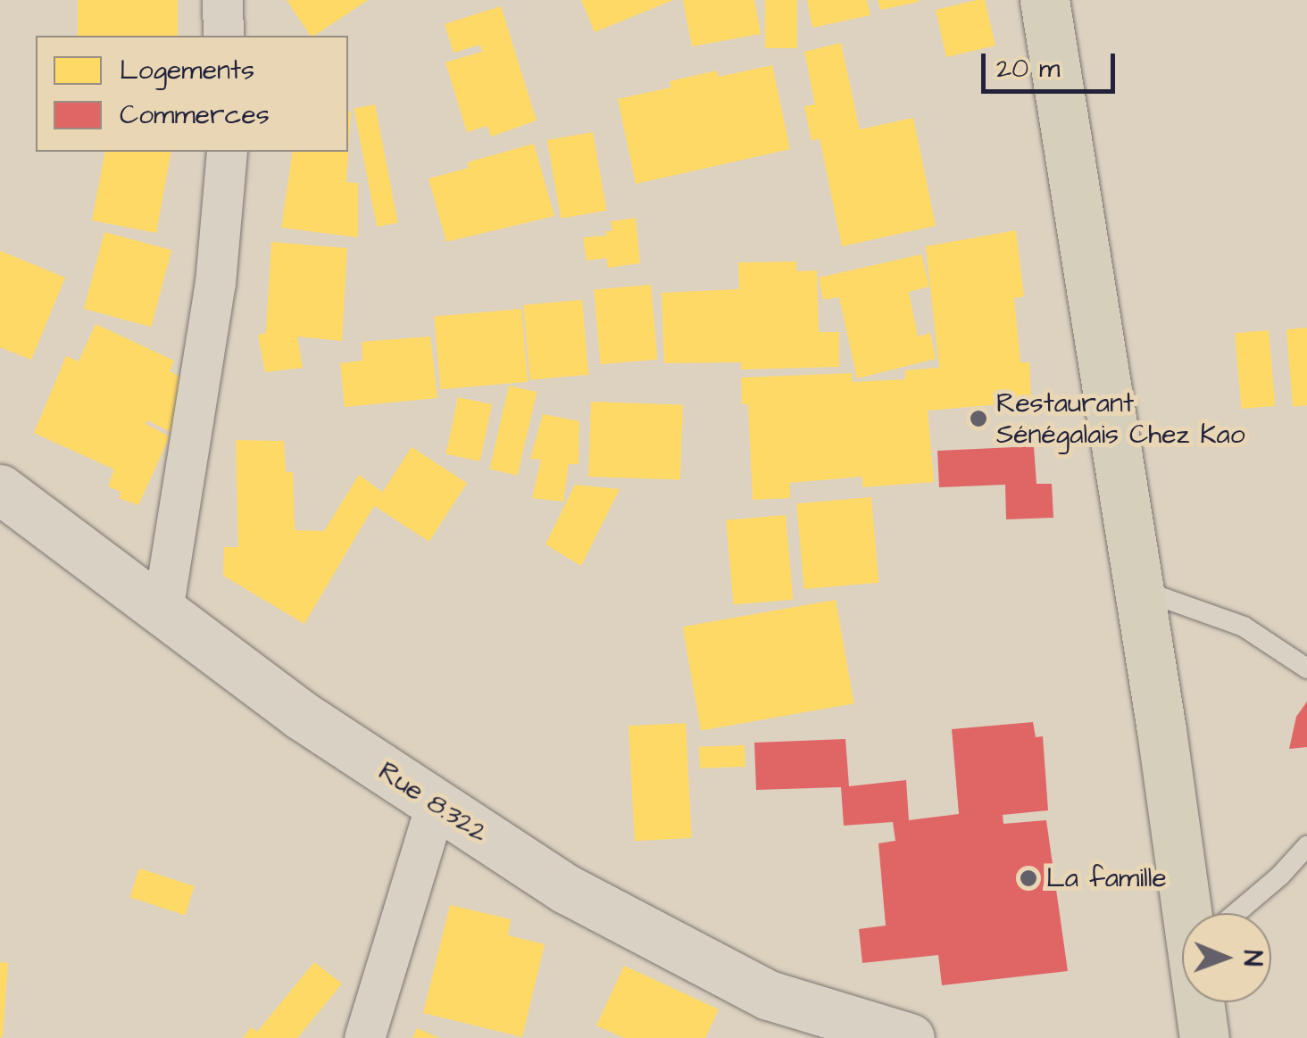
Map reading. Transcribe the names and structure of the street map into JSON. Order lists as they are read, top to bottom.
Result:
{
  "streets": {
    "main road": ["Rue 8.322"]
  },
  "places": ["Restaurant Sénégalais Chez Kao", "La famille"],
  "legend": ["Logements", "Commerces"],
  "scale_bar": "20 m",
  "north": "right"
}
